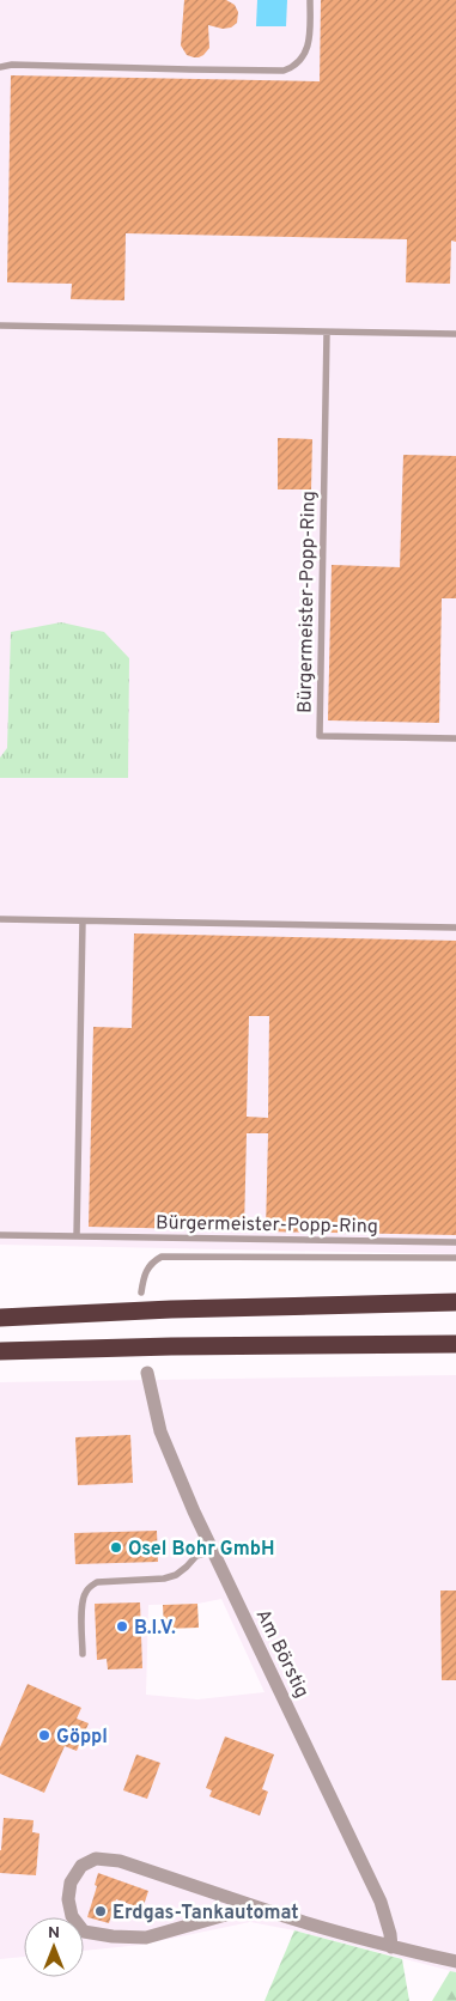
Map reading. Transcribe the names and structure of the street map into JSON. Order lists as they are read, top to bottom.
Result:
{
  "streets": {
    "street": ["Am Börstig"],
    "lane": ["Bürgermeister-Popp-Ring"]
  },
  "places": [
    "Osel Bohr GmbH",
    "B.I.V.",
    "Göppl",
    "Erdgas-Tankautomat"
  ],
  "north": "top"
}
